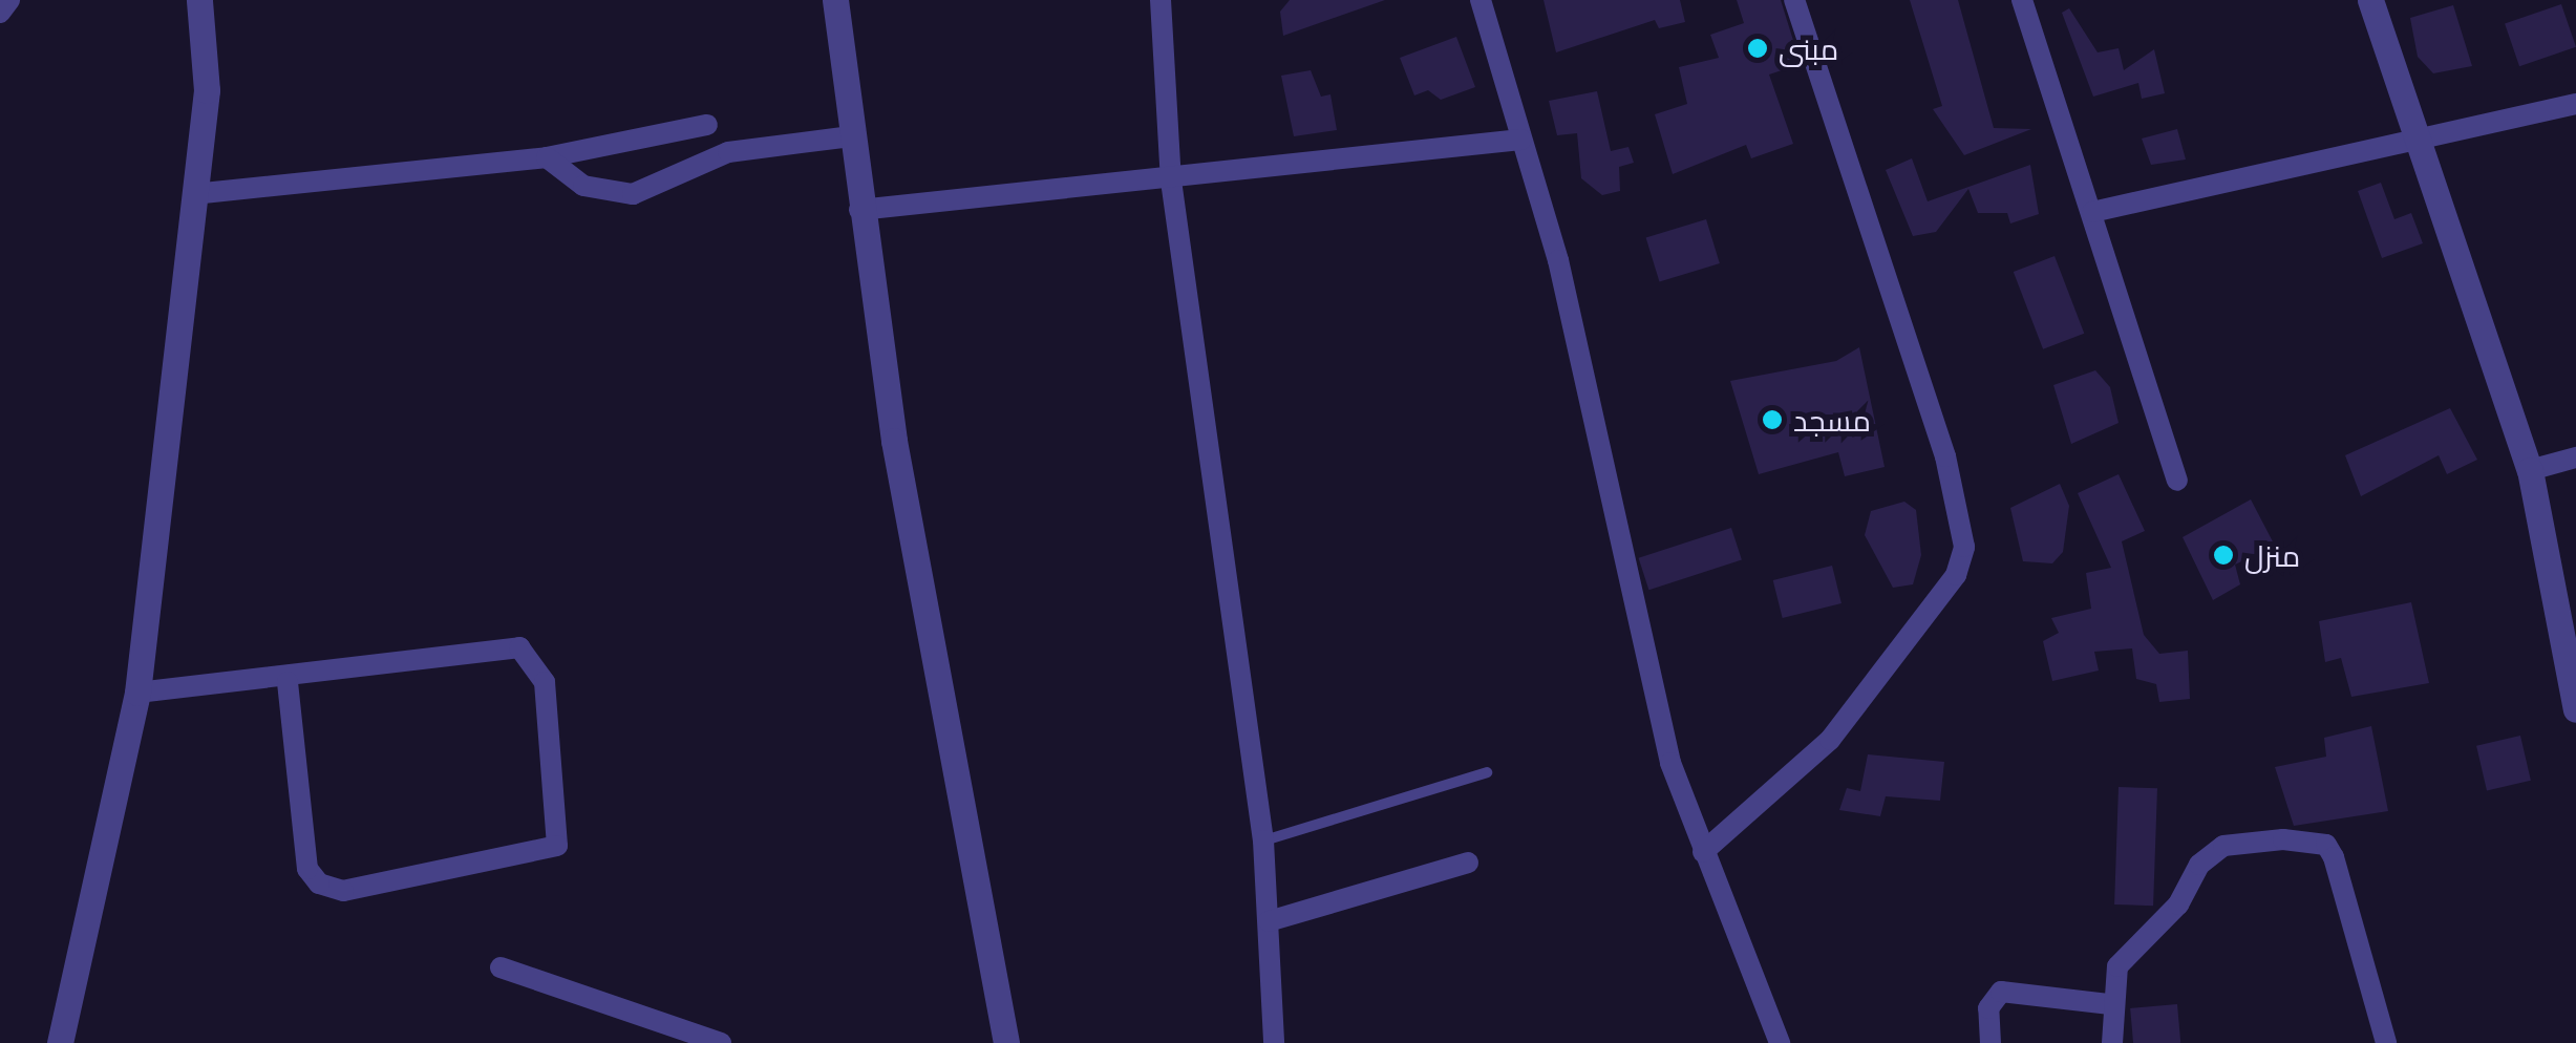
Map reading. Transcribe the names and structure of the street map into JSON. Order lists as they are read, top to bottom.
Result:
{
  "places": ["مبنى", "مسجد", "منزل"]
}
